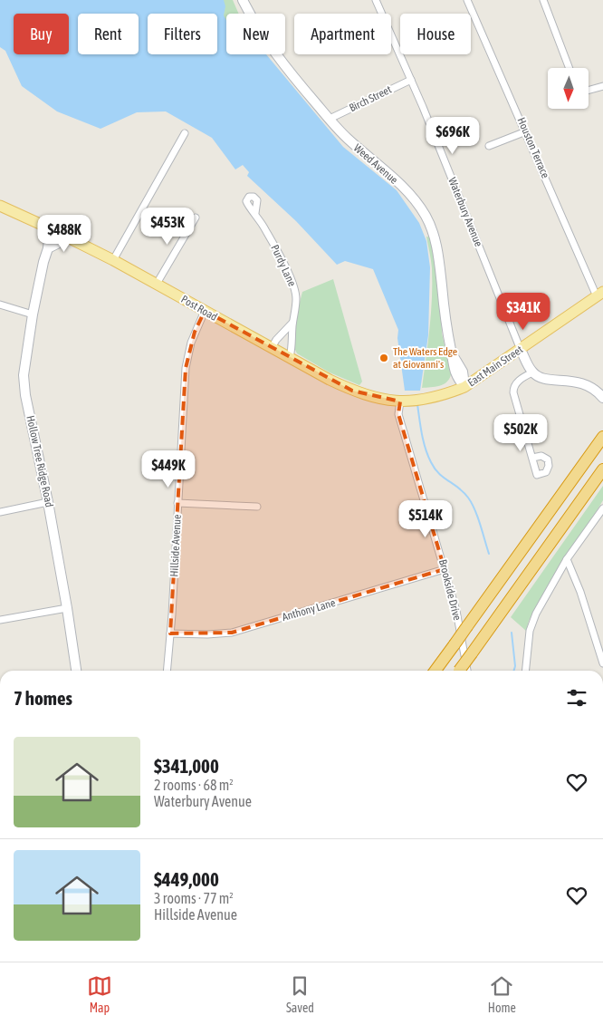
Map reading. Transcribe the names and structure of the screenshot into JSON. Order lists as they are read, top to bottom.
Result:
{
  "streets": {
    "main road": ["Post Road", "East Main Street"],
    "street": [
      "Birch Street",
      "Houston Terrace",
      "Weed Avenue",
      "Waterbury Avenue",
      "Purdy Lane",
      "Hollow Tree Ridge Road",
      "Hillside Avenue",
      "Brookside Drive",
      "Anthony Lane"
    ]
  },
  "crossings": [
    ["Birch Street", "Weed Avenue"],
    ["Birch Street", "Waterbury Avenue"],
    ["Houston Terrace", "East Main Street"],
    ["Weed Avenue", "East Main Street"],
    ["Waterbury Avenue", "East Main Street"],
    ["Purdy Lane", "Post Road"],
    ["Post Road", "East Main Street"],
    ["Post Road", "Hollow Tree Ridge Road"],
    ["Post Road", "Hillside Avenue"],
    ["Post Road", "Brookside Drive"],
    ["East Main Street", "Brookside Drive"],
    ["Hillside Avenue", "Anthony Lane"],
    ["Brookside Drive", "Anthony Lane"]
  ],
  "places": ["The Waters Edge at Giovanni's"],
  "north": "bottom",
  "page": {
    "chip": [
      "Buy",
      "Rent",
      "Filters",
      "New",
      "Apartment",
      "House"
    ],
    "price": [
      "$696K",
      "$453K",
      "$488K",
      "$341K",
      "$502K",
      "$449K",
      "$514K"
    ],
    "heading": "7 homes",
    "list": [
      {
        "name": "$341,000",
        "note": "2 rooms · 68 m² · Waterbury Avenue"
      },
      {
        "name": "$449,000",
        "note": "3 rooms · 77 m² · Hillside Avenue"
      }
    ],
    "tabs": ["Map", "Saved", "Home"]
  }
}
